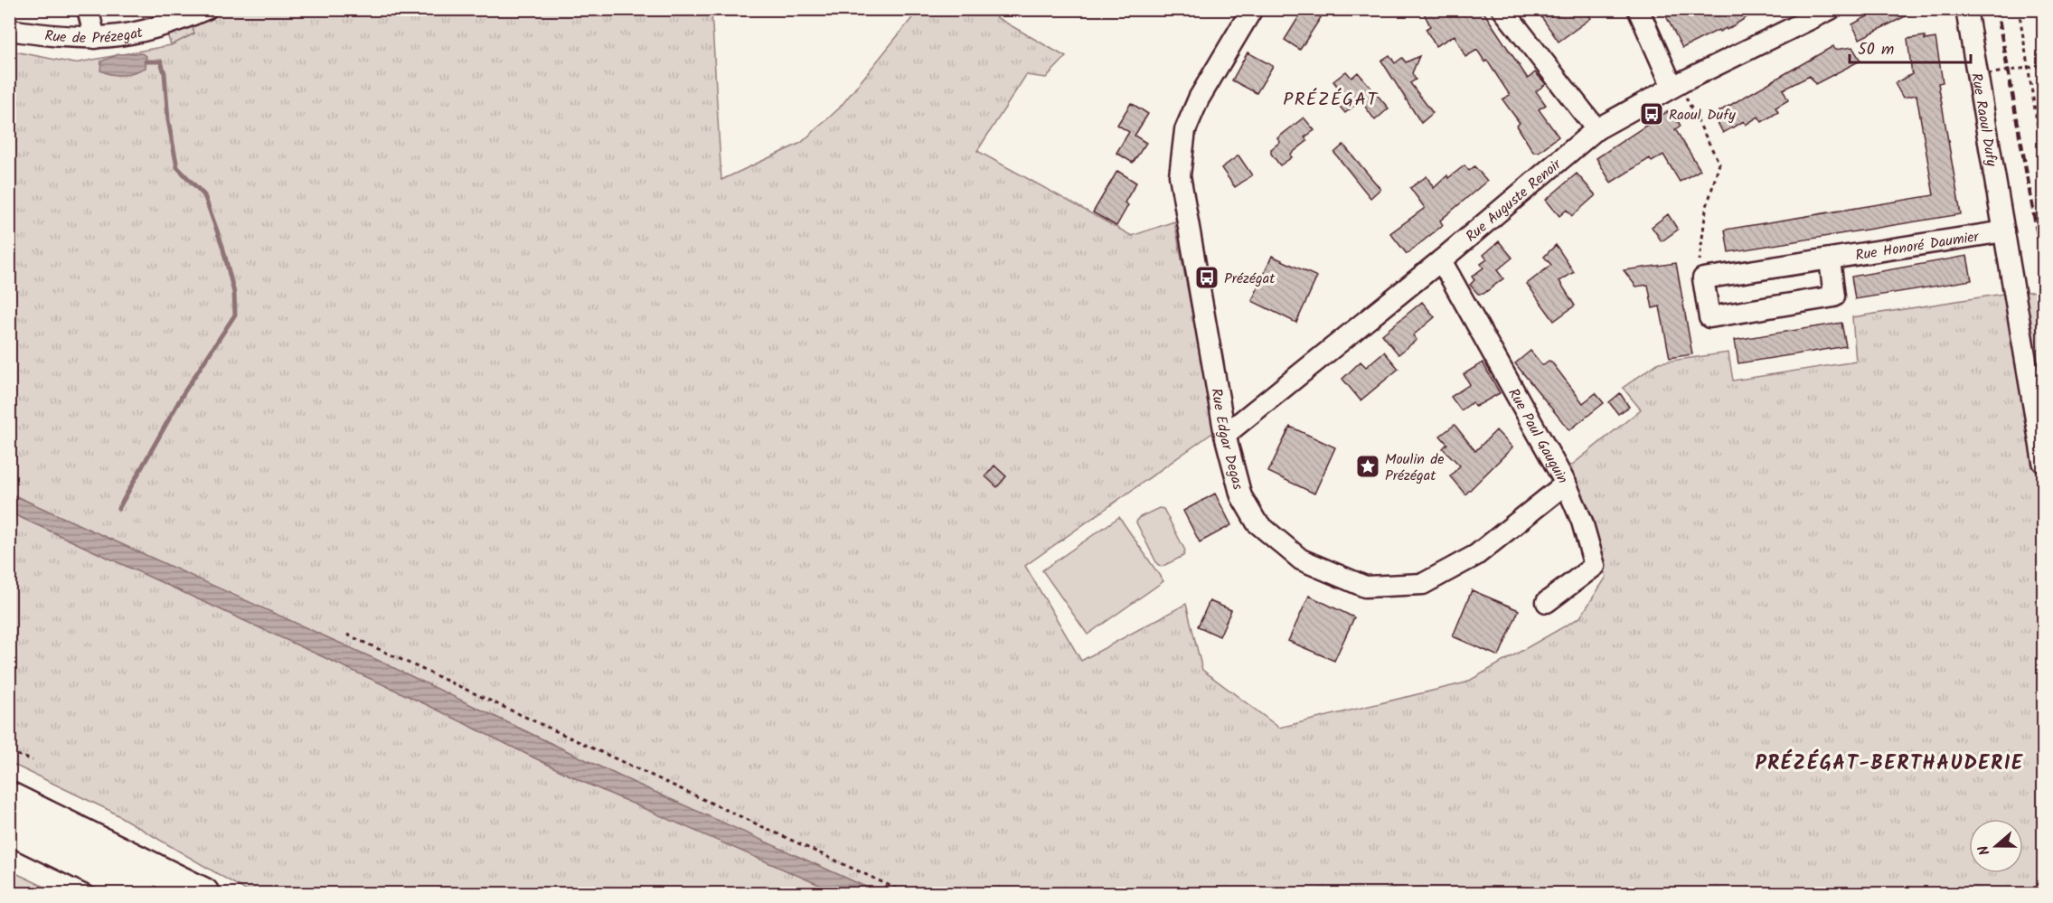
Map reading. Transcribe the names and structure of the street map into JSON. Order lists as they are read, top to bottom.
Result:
{
  "streets": {
    "street": [
      "Rue de Prézegat",
      "Rue Raoul Dufy",
      "Rue Auguste Renoir",
      "Rue Honoré Daumier",
      "Rue Paul Gauguin",
      "Rue Edgar Degas"
    ]
  },
  "crossings": [
    ["Rue Raoul Dufy", "Rue Honoré Daumier"],
    ["Rue Auguste Renoir", "Rue Paul Gauguin"],
    ["Rue Auguste Renoir", "Rue Edgar Degas"],
    ["Rue Paul Gauguin", "Rue Edgar Degas"]
  ],
  "districts": ["PRÉZÉGAT", "PRÉZÉGAT-BERTHAUDERIE"],
  "places": {
    "bus stop": ["Raoul Dufy", "Prézégat"],
    "place": ["Moulin de Prézégat"]
  },
  "scale_bar": "50 m",
  "north": "left"
}
